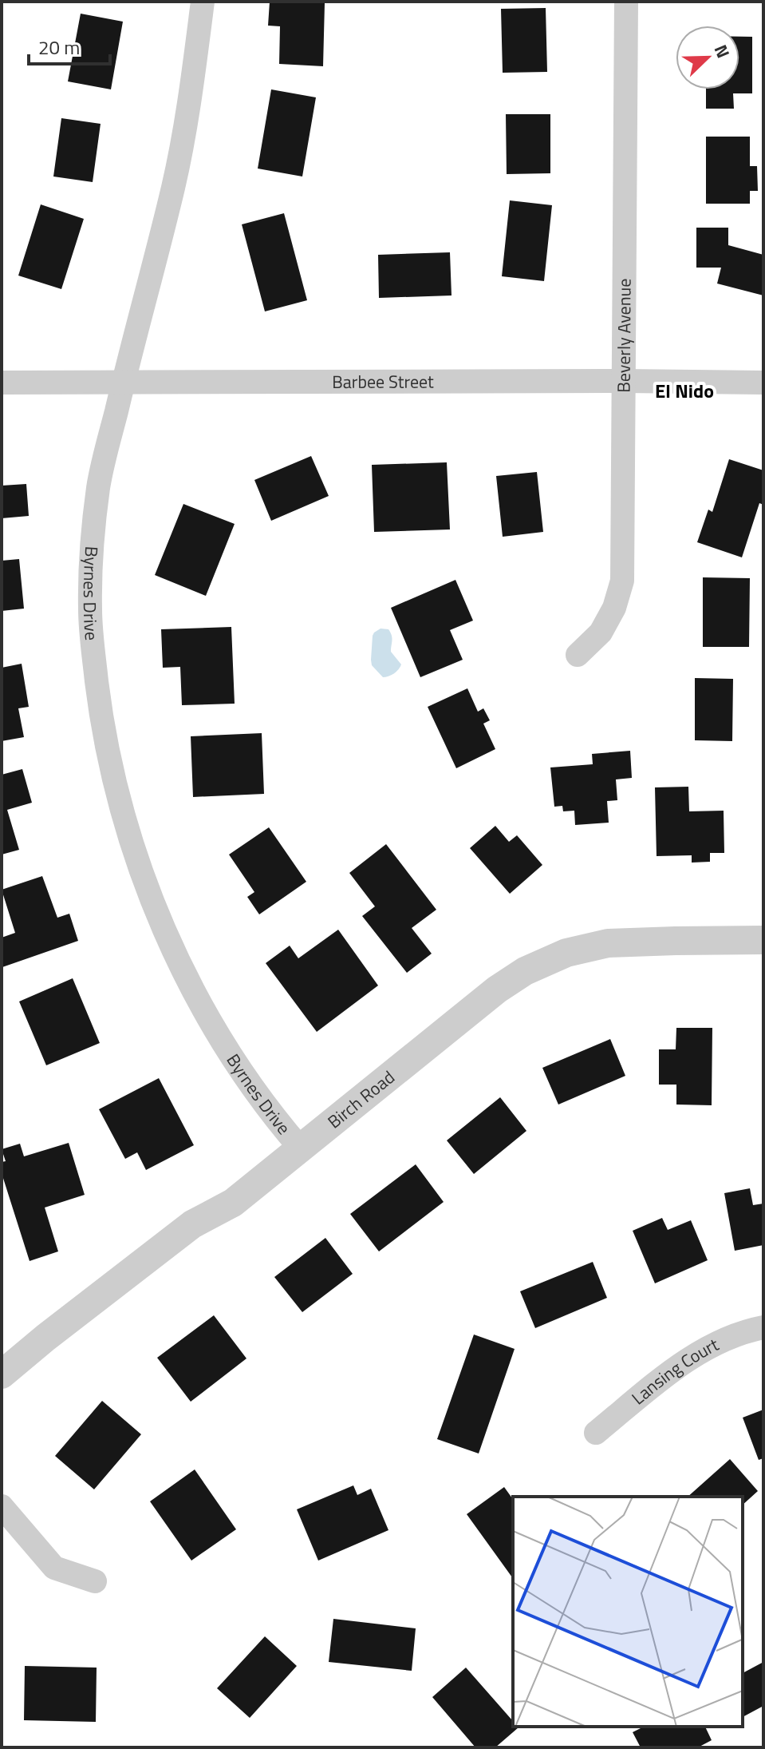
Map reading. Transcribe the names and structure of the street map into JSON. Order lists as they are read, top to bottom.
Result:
{
  "streets": {
    "street": [
      "Beverly Avenue",
      "Barbee Street",
      "Byrnes Drive",
      "Birch Road",
      "Lansing Court"
    ]
  },
  "crossings": [
    ["Beverly Avenue", "Barbee Street"],
    ["Barbee Street", "Byrnes Drive"],
    ["Byrnes Drive", "Birch Road"]
  ],
  "districts": ["El Nido"],
  "scale_bar": "20 m",
  "north": "top right"
}
